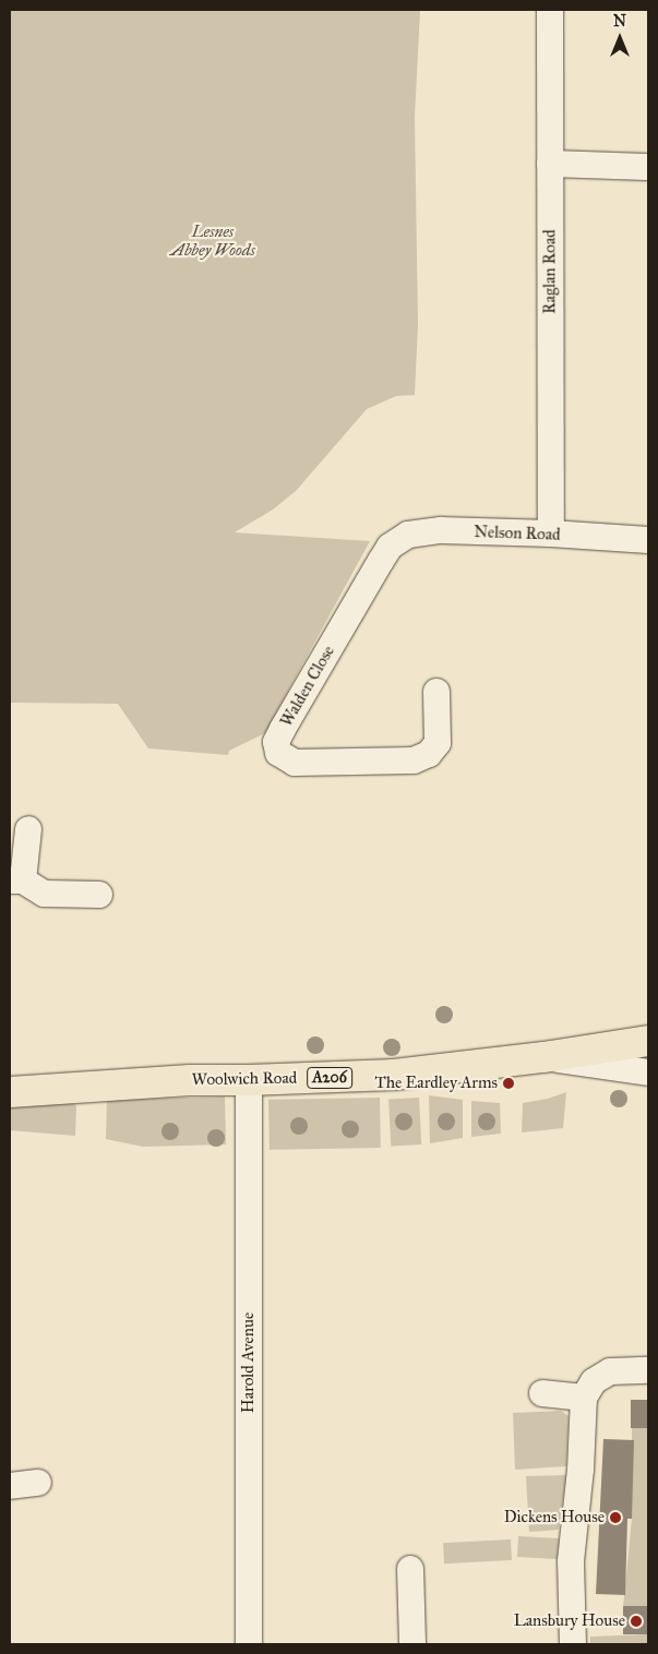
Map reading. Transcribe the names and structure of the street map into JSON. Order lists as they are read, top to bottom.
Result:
{
  "streets": {
    "main road": ["A206", "Woolwich Road"],
    "street": [
      "Raglan Road",
      "Nelson Road",
      "Walden Close",
      "Harold Avenue"
    ]
  },
  "crossings": [
    ["Raglan Road", "Nelson Road"],
    ["Nelson Road", "Walden Close"],
    ["Woolwich Road", "Harold Avenue"]
  ],
  "parks": ["Lesnes Abbey Woods"],
  "places": ["The Eardley Arms", "Dickens House", "Lansbury House"],
  "north": "top"
}
